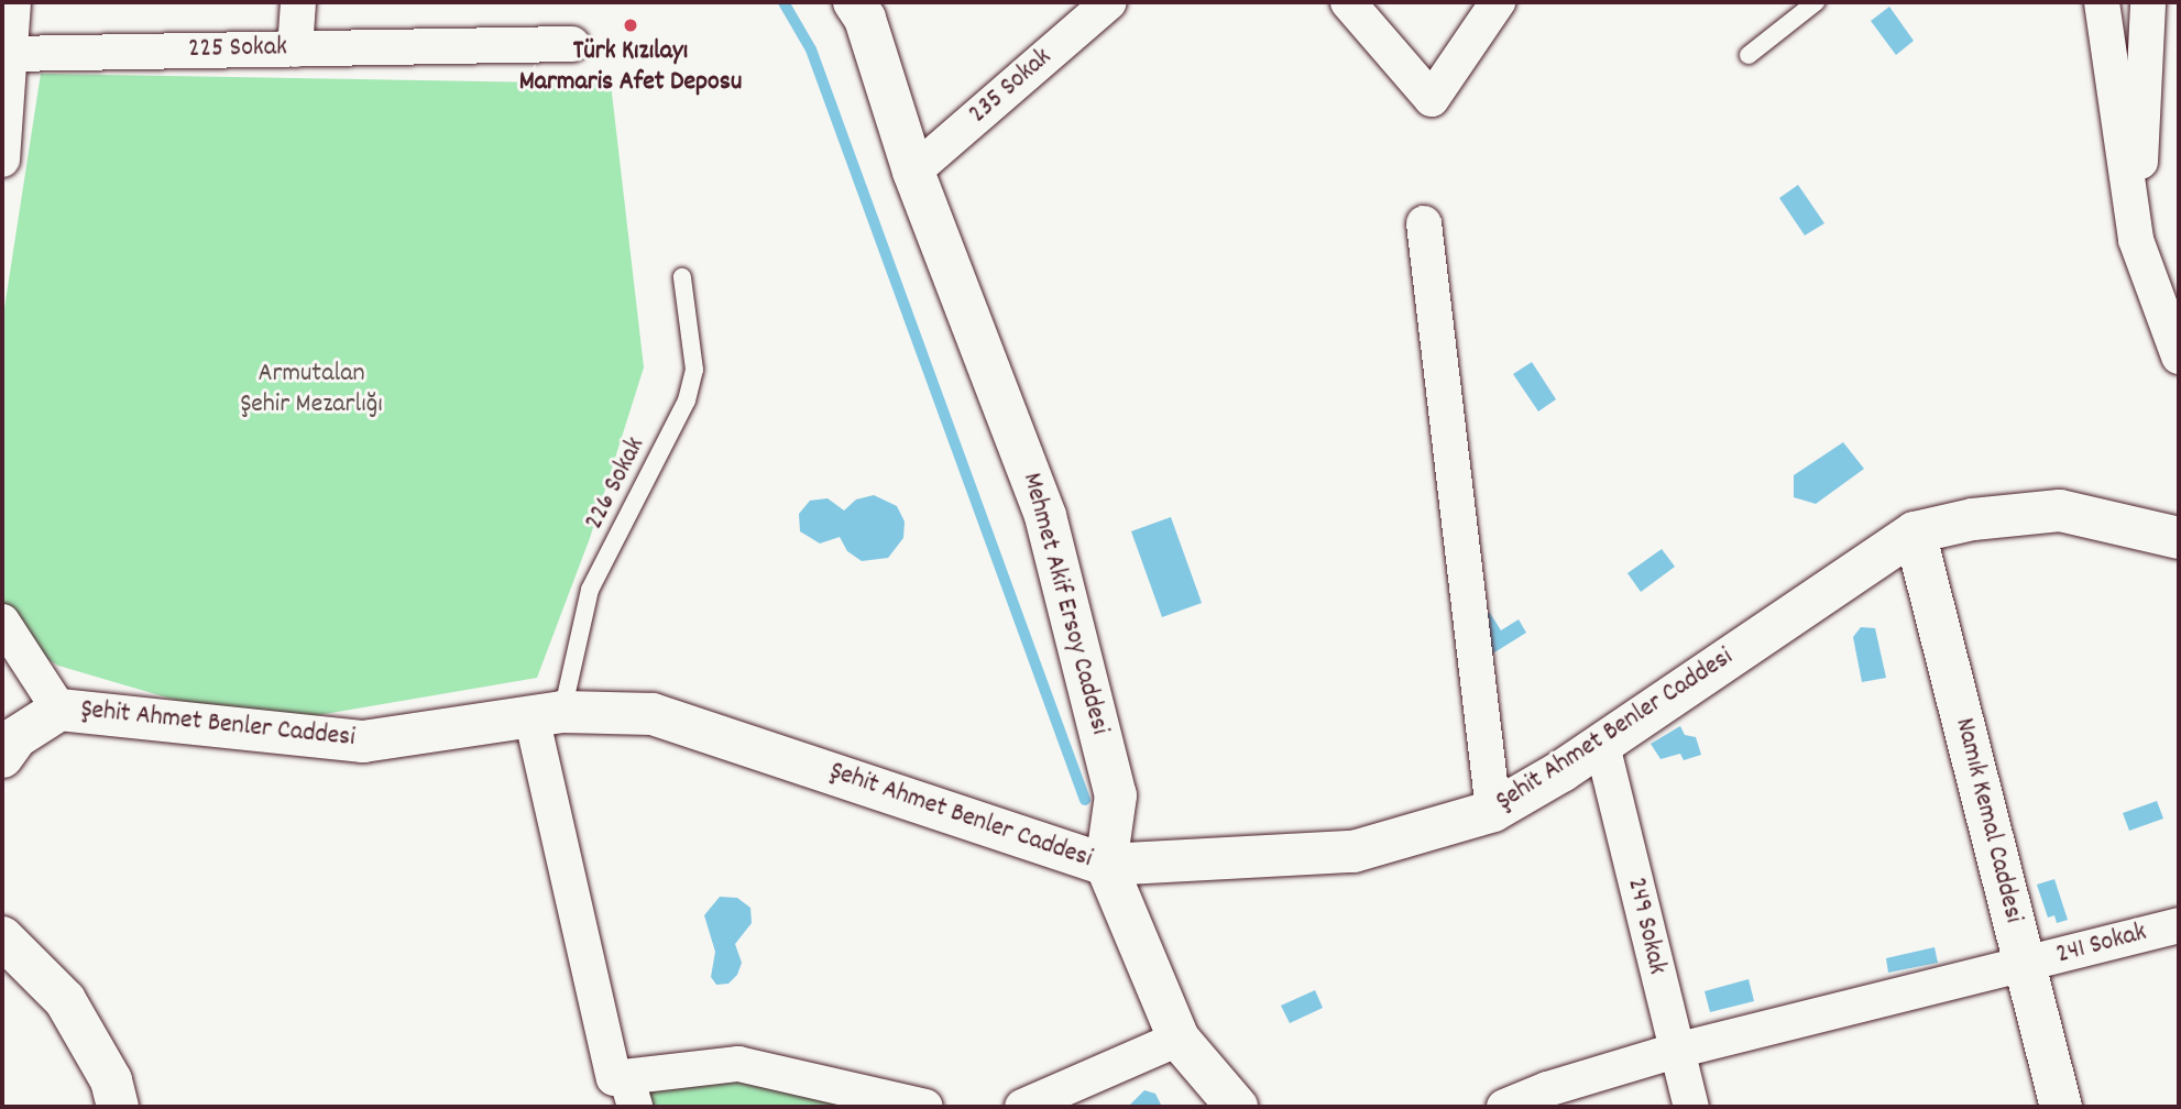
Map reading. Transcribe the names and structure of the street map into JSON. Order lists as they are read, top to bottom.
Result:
{
  "streets": {
    "street": [
      "225 Sokak",
      "235 Sokak",
      "Mehmet Akif Ersoy Caddesi",
      "Şehit Ahmet Benler Caddesi",
      "Namık Kemal Caddesi",
      "249 Sokak",
      "241 Sokak"
    ],
    "lane": ["226 Sokak"]
  },
  "crossings": [
    ["235 Sokak", "Mehmet Akif Ersoy Caddesi"],
    ["226 Sokak", "Şehit Ahmet Benler Caddesi"],
    ["Mehmet Akif Ersoy Caddesi", "Şehit Ahmet Benler Caddesi"],
    ["Şehit Ahmet Benler Caddesi", "Namık Kemal Caddesi"],
    ["Şehit Ahmet Benler Caddesi", "249 Sokak"],
    ["Namık Kemal Caddesi", "241 Sokak"],
    ["249 Sokak", "241 Sokak"]
  ],
  "parks": ["Armutalan Şehir Mezarlığı"],
  "places": ["Türk Kızılayı Marmaris Afet Deposu"]
}
